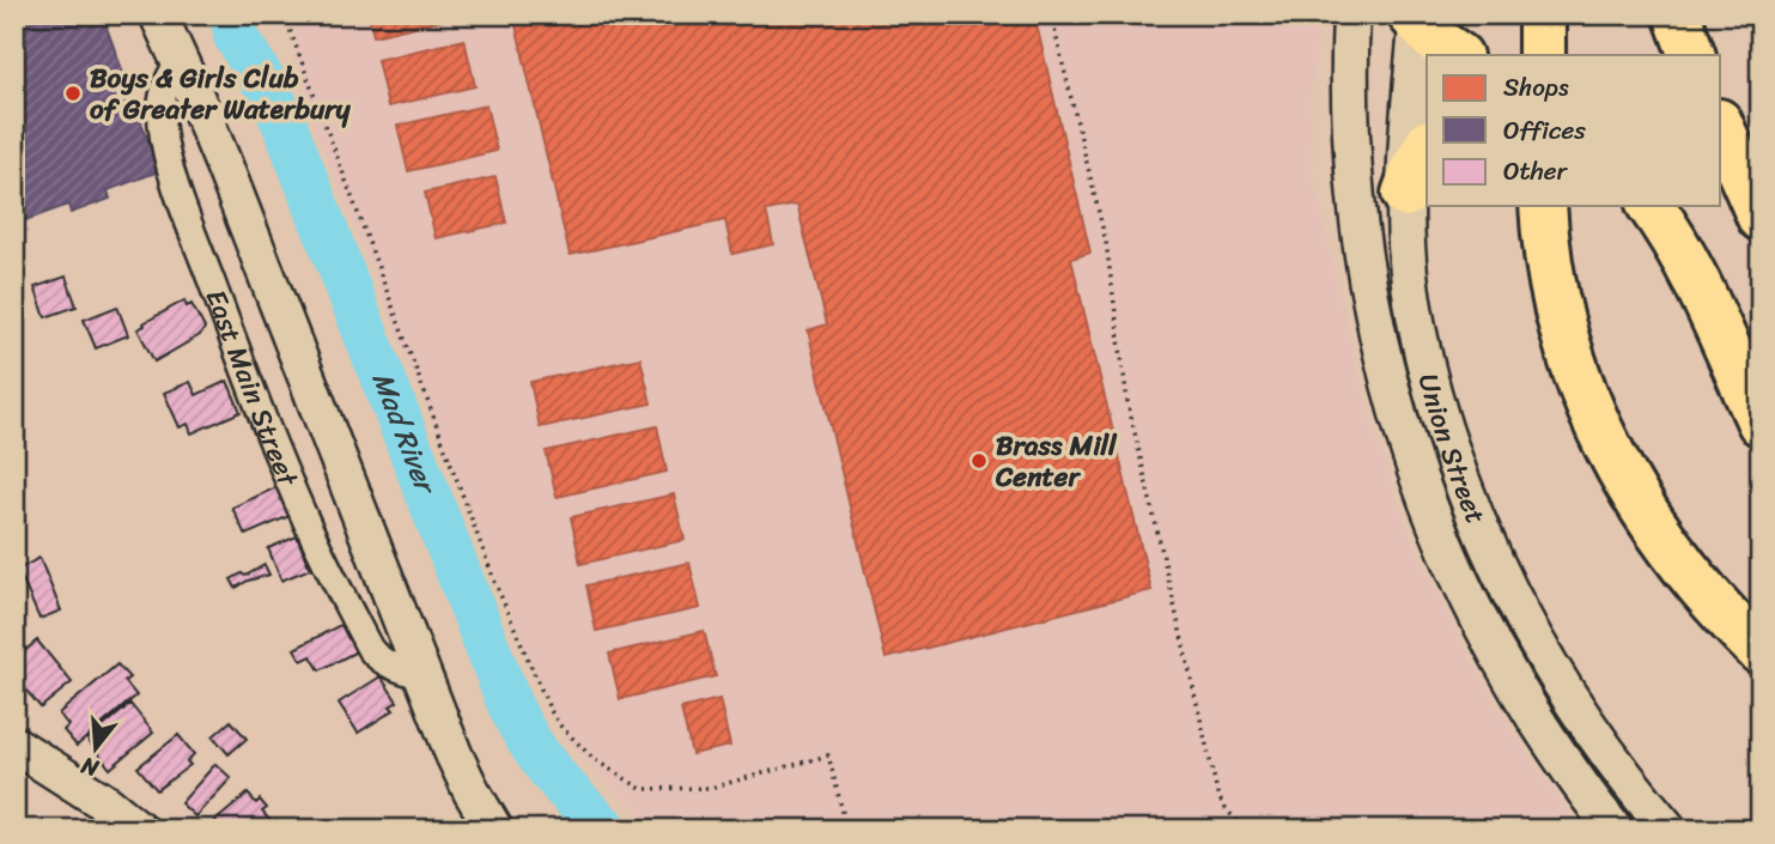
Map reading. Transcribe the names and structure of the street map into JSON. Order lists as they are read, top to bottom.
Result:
{
  "streets": {
    "main road": ["East Main Street", "Union Street"]
  },
  "water": ["Mad River"],
  "places": ["Boys & Girls Club of Greater Waterbury", "Brass Mill Center"],
  "legend": ["Shops", "Offices", "Other"],
  "north": "bottom"
}
